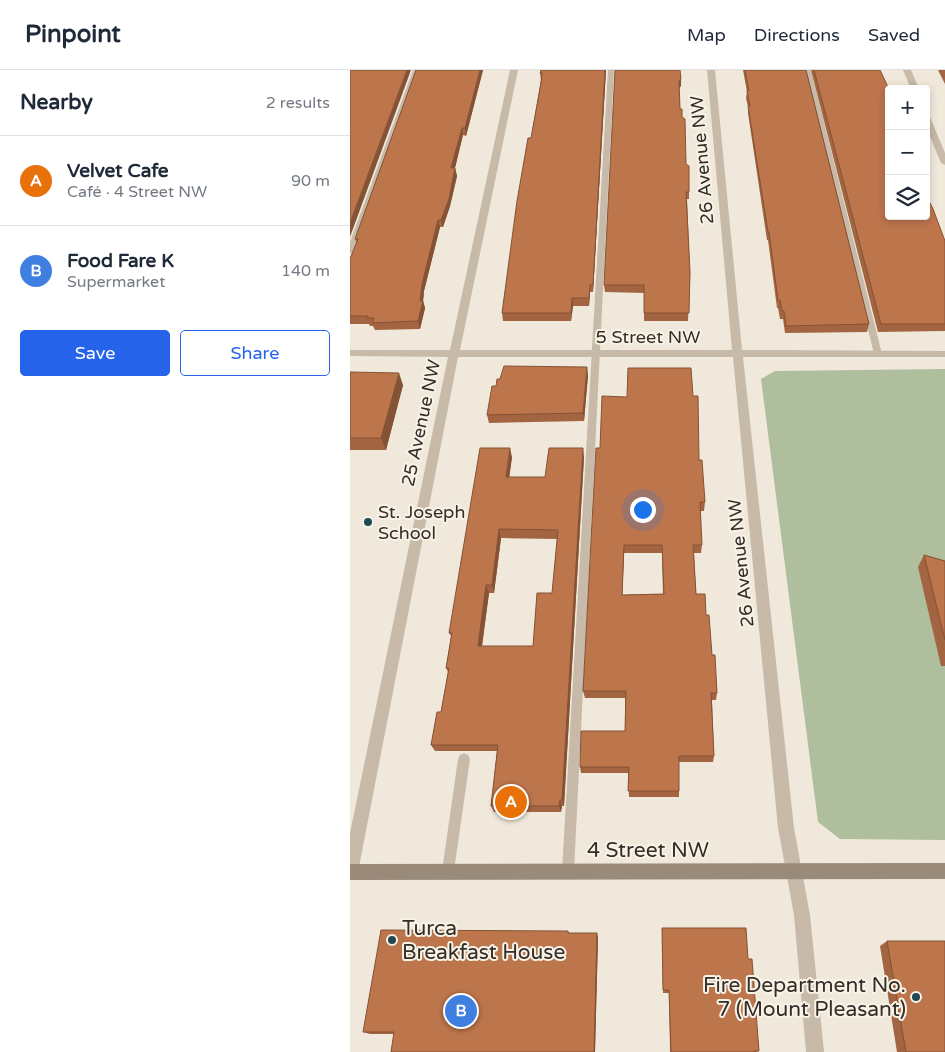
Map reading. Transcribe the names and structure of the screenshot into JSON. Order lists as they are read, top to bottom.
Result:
{
  "streets": {
    "main road": ["4 Street NW"],
    "street": ["26 Avenue NW", "5 Street NW", "25 Avenue NW"]
  },
  "crossings": [
    ["26 Avenue NW", "5 Street NW"],
    ["26 Avenue NW", "4 Street NW"],
    ["5 Street NW", "25 Avenue NW"],
    ["25 Avenue NW", "4 Street NW"]
  ],
  "places": ["St. Joseph School", "Turca Breakfast House", "Fire Department No. 7 (Mount Pleasant)"],
  "page": {
    "header": "Pinpoint",
    "nav": ["Map", "Directions", "Saved"],
    "heading": ["Nearby", "2 results"],
    "map_buttons": ["+", "−"],
    "list": [
      {
        "mark": "A",
        "name": "Velvet Cafe",
        "note": "Café · 4 Street NW",
        "value": "90 m"
      },
      {
        "mark": "B",
        "name": "Food Fare K",
        "note": "Supermarket",
        "value": "140 m"
      }
    ],
    "buttons": ["Save", "Share"],
    "pins": ["A", "B"]
  }
}
